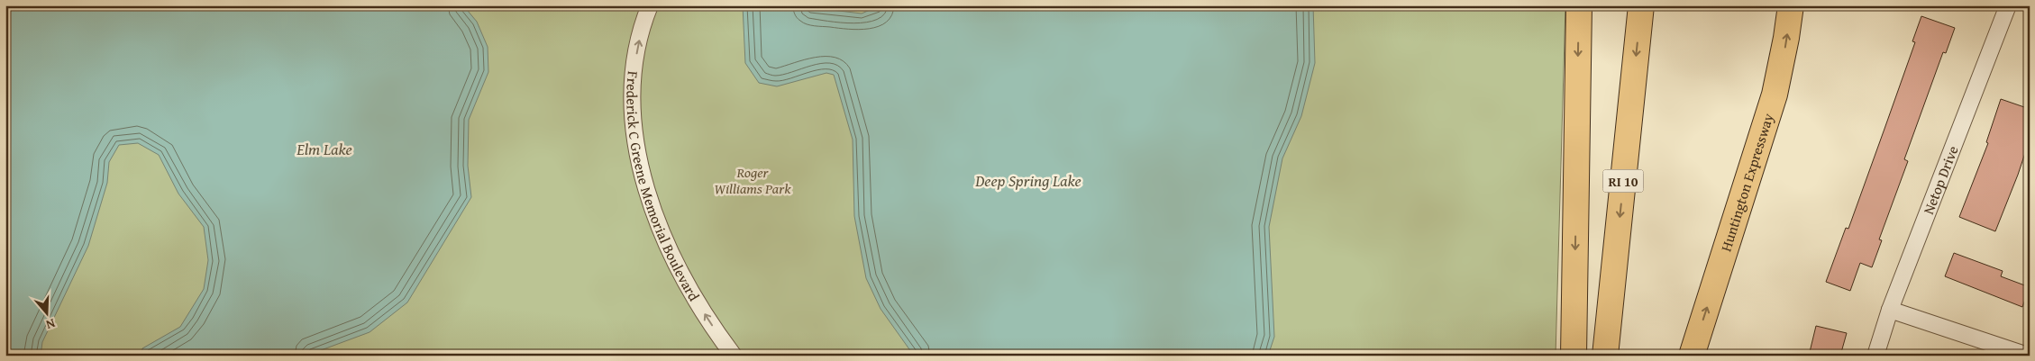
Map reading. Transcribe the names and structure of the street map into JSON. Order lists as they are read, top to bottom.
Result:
{
  "streets": {
    "highway": ["RI 10", "Huntington Expressway"],
    "street": ["Netop Drive", "Frederick C Greene Memorial Boulevard"]
  },
  "one_way": ["Frederick C Greene Memorial Boulevard"],
  "water": ["Elm Lake", "Deep Spring Lake"],
  "parks": ["Roger Williams Park"],
  "north": "bottom"
}
